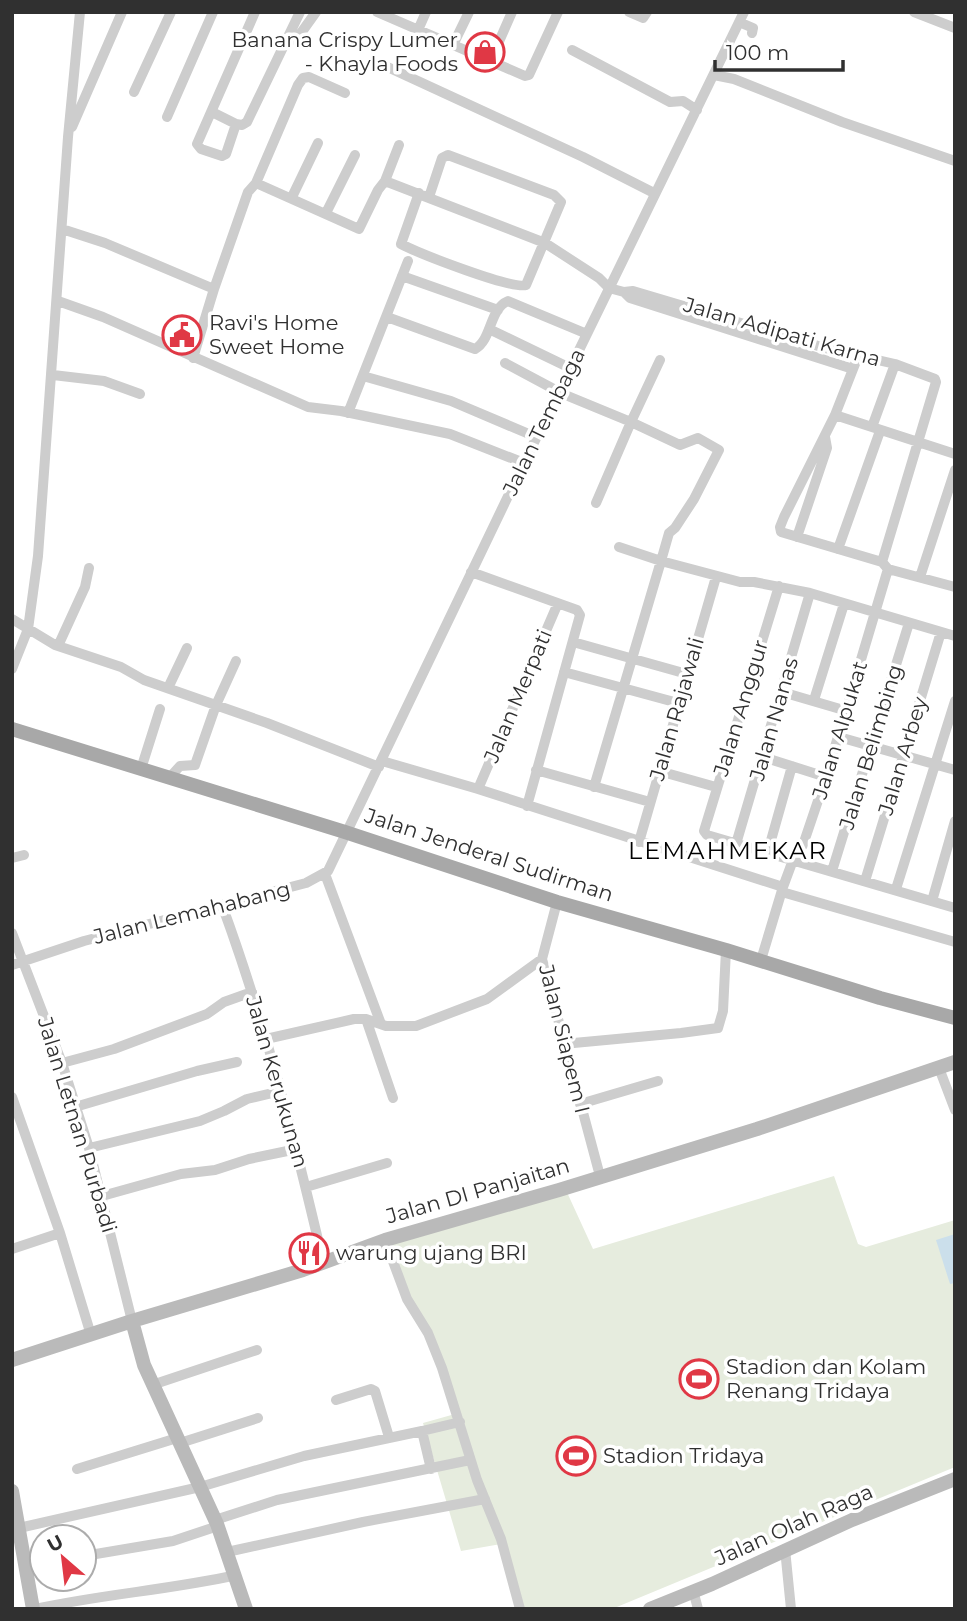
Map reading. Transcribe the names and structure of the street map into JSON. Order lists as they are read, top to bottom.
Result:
{
  "streets": {
    "main road": ["Jalan Jenderal Sudirman"],
    "street": [
      "Jalan Adipati Karna",
      "Jalan Tembaga",
      "Jalan Merpati",
      "Jalan Anggur",
      "Jalan Rajawali",
      "Jalan Nanas",
      "Jalan Alpukat",
      "Jalan Belimbing",
      "Jalan Arbey",
      "Jalan Lemahabang",
      "Jalan Siapem I",
      "Jalan Kerukunan",
      "Jalan Letnan Purbadi",
      "Jalan DI Panjaitan",
      "Jalan Olah Raga"
    ]
  },
  "crossings": [
    ["Jalan Adipati Karna", "Jalan Tembaga"],
    ["Jalan Adipati Karna", "Jalan Alpukat"],
    ["Jalan Tembaga", "Jalan Jenderal Sudirman"],
    ["Jalan Anggur", "Jalan Nanas"],
    ["Jalan Alpukat", "Jalan Jenderal Sudirman"],
    ["Jalan Jenderal Sudirman", "Jalan Siapem I"],
    ["Jalan Lemahabang", "Jalan Kerukunan"],
    ["Jalan Lemahabang", "Jalan Letnan Purbadi"],
    ["Jalan Siapem I", "Jalan DI Panjaitan"],
    ["Jalan Kerukunan", "Jalan DI Panjaitan"],
    ["Jalan Letnan Purbadi", "Jalan DI Panjaitan"]
  ],
  "districts": ["LEMAHMEKAR"],
  "places": {
    "shop": ["Banana Crispy Lumer - Khayla Foods"],
    "public building": ["Ravi's Home Sweet Home"],
    "restaurant": ["warung ujang BRI"],
    "sports": ["Stadion dan Kolam Renang Tridaya", "Stadion Tridaya"]
  },
  "scale_bar": "100 m",
  "north": "top left"
}
